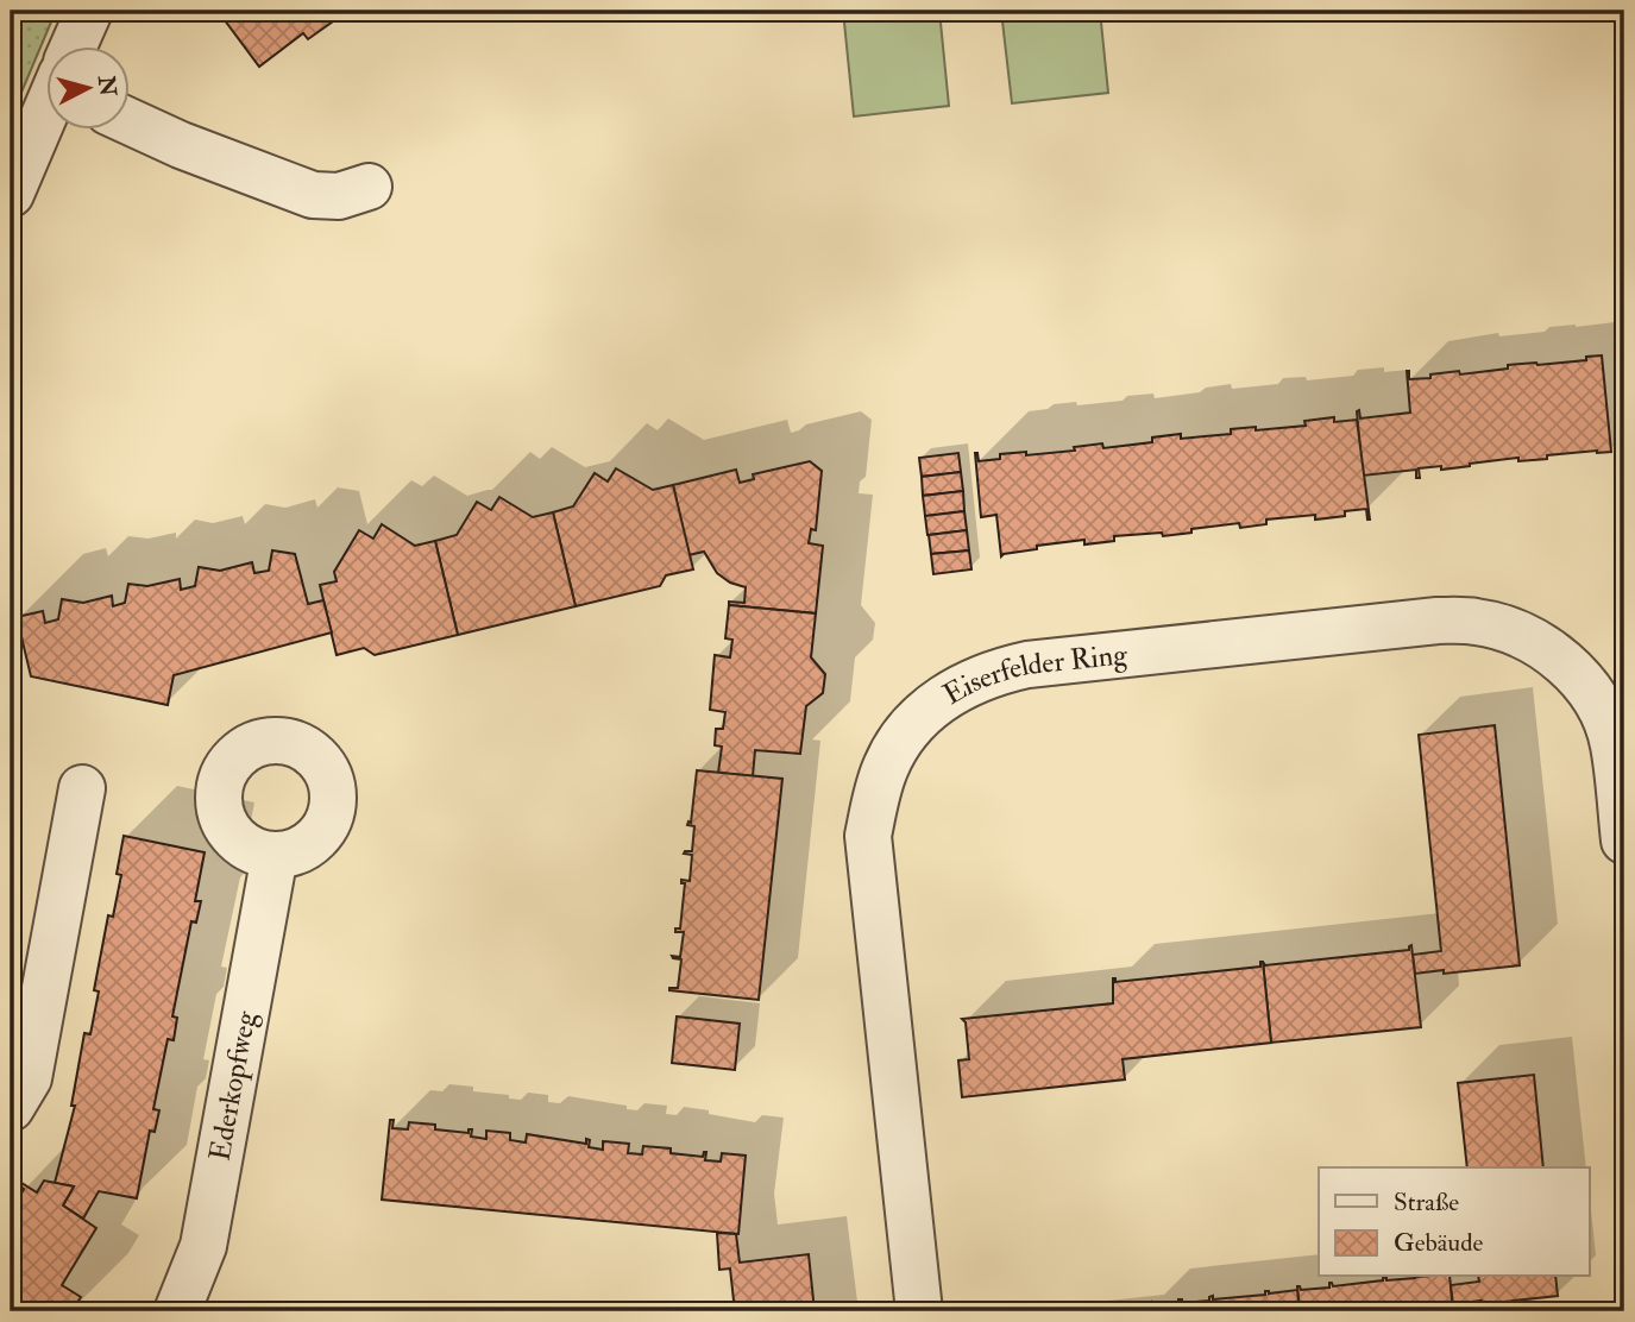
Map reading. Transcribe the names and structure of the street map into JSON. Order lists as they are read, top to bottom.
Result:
{
  "streets": {
    "street": ["Eiserfelder Ring", "Ederkopfweg"]
  },
  "legend": ["Straße", "Gebäude"],
  "north": "right"
}
